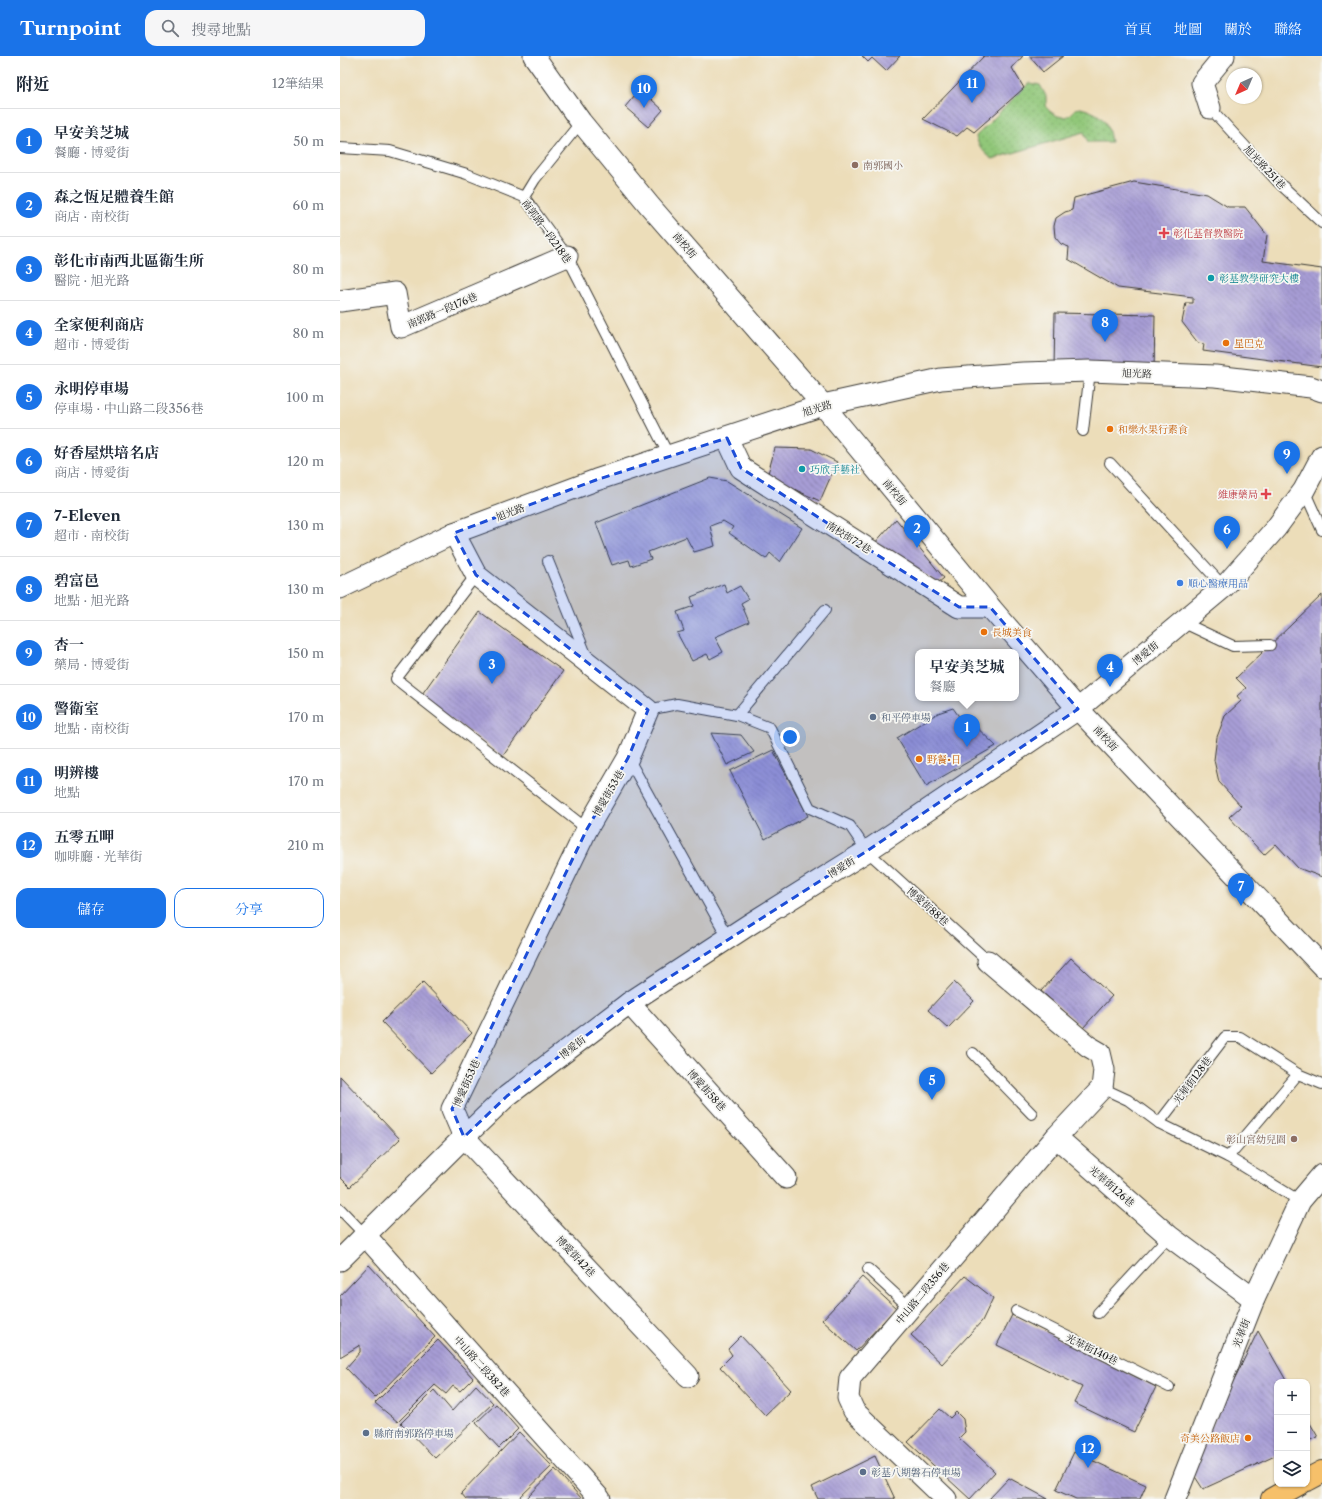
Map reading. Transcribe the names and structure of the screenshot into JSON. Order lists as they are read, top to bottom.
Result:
{
  "streets": {
    "street": [
      "南校街",
      "南郭路一段176巷",
      "旭光路",
      "南校街72巷",
      "博愛街",
      "博愛街53巷",
      "博愛街58巷",
      "光華街126巷",
      "博愛街42巷",
      "中山路二段356巷",
      "光華街",
      "中山路二段382巷"
    ],
    "lane": [
      "旭光路251巷",
      "南郭路一段218巷",
      "博愛街88巷",
      "光華街128巷",
      "光華街140巷"
    ]
  },
  "crossings": [
    ["南郭路一段218巷", "南郭路一段176巷"],
    ["南郭路一段218巷", "旭光路"],
    ["南校街", "旭光路"],
    ["南校街", "南校街72巷"],
    ["南校街", "博愛街"],
    ["旭光路", "南校街72巷"],
    ["博愛街", "博愛街53巷"],
    ["博愛街", "博愛街88巷"],
    ["博愛街", "博愛街58巷"],
    ["博愛街", "博愛街42巷"],
    ["博愛街", "中山路二段382巷"],
    ["博愛街53巷", "博愛街42巷"],
    ["光華街126巷", "中山路二段356巷"],
    ["光華街126巷", "光華街"]
  ],
  "places": {
    "other": [
      "南郭國小",
      "彰基教學研究大樓",
      "星巴克",
      "和樂水果行素食",
      "巧欣手藝社",
      "順心醫療用品",
      "長城美食",
      "和平停車場",
      "野餐•日",
      "彰山宮幼兒園",
      "縣府南郭路停車場",
      "奇美公路飯店",
      "彰基八期磐石停車場"
    ],
    "health": ["彰化基督教醫院", "維康藥局"]
  },
  "north": "bottom left",
  "page": {
    "header": "Turnpoint",
    "search": "搜尋地點",
    "nav": [
      "首頁",
      "地圖",
      "關於",
      "聯絡"
    ],
    "heading": ["附近", "12筆結果"],
    "pins": [
      "11",
      "10",
      "8",
      "9",
      "2",
      "6",
      "3",
      "4",
      "1",
      "7",
      "5",
      "12"
    ],
    "list": [
      {
        "mark": "1",
        "name": "早安美芝城",
        "note": "餐廳 · 博愛街",
        "value": "50 m"
      },
      {
        "mark": "2",
        "name": "森之恆足體養生館",
        "note": "商店 · 南校街",
        "value": "60 m"
      },
      {
        "mark": "3",
        "name": "彰化市南西北區衛生所",
        "note": "醫院 · 旭光路",
        "value": "80 m"
      },
      {
        "mark": "4",
        "name": "全家便利商店",
        "note": "超市 · 博愛街",
        "value": "80 m"
      },
      {
        "mark": "5",
        "name": "永明停車場",
        "note": "停車場 · 中山路二段356巷",
        "value": "100 m"
      },
      {
        "mark": "6",
        "name": "好香屋烘培名店",
        "note": "商店 · 博愛街",
        "value": "120 m"
      },
      {
        "mark": "7",
        "name": "7-Eleven",
        "note": "超市 · 南校街",
        "value": "130 m"
      },
      {
        "mark": "8",
        "name": "碧富邑",
        "note": "地點 · 旭光路",
        "value": "130 m"
      },
      {
        "mark": "9",
        "name": "杏一",
        "note": "藥局 · 博愛街",
        "value": "150 m"
      },
      {
        "mark": "10",
        "name": "警衛室",
        "note": "地點 · 南校街",
        "value": "170 m"
      },
      {
        "mark": "11",
        "name": "明辨樓",
        "note": "地點",
        "value": "170 m"
      },
      {
        "mark": "12",
        "name": "五零五呷",
        "note": "咖啡廳 · 光華街",
        "value": "210 m"
      }
    ],
    "popup": ["早安美芝城", "餐廳"],
    "buttons": ["儲存", "分享"],
    "map_buttons": ["+", "−"]
  }
}
